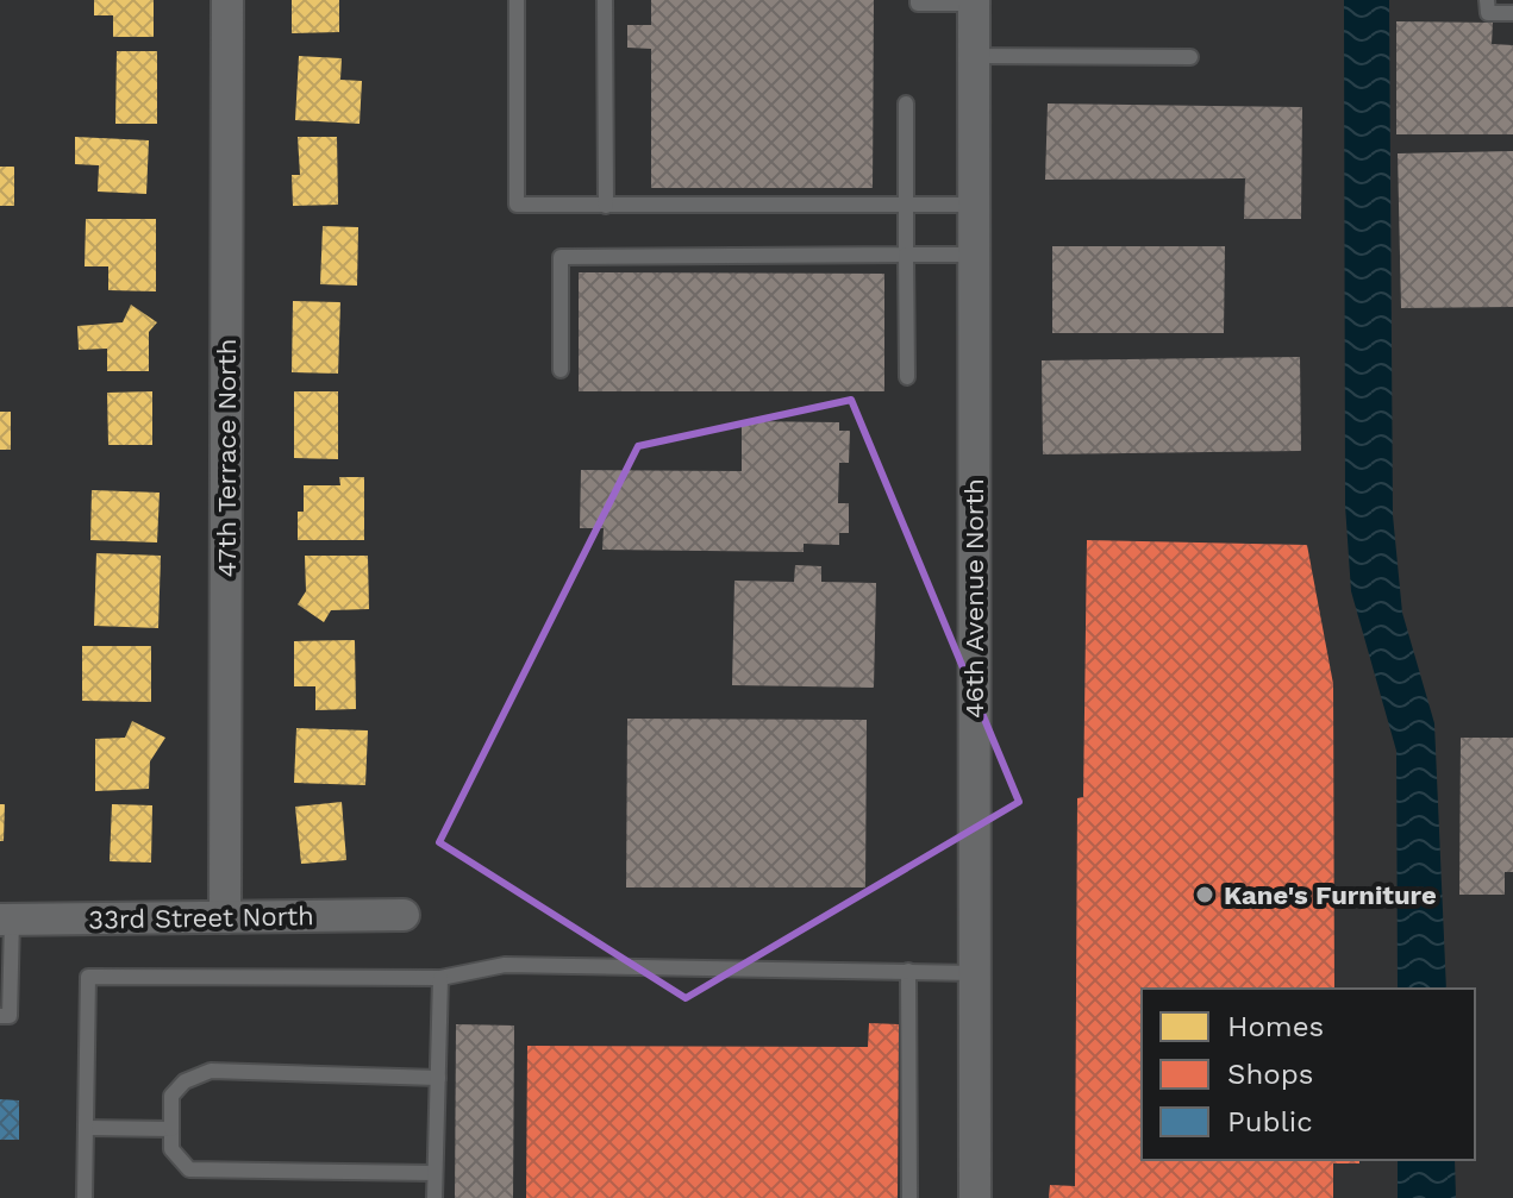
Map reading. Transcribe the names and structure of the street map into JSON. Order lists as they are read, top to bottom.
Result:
{
  "streets": {
    "street": ["47th Terrace North", "46th Avenue North", "33rd Street North"]
  },
  "crossings": [
    ["47th Terrace North", "33rd Street North"]
  ],
  "places": ["Kane's Furniture"],
  "legend": ["Homes", "Shops", "Public"]
}
